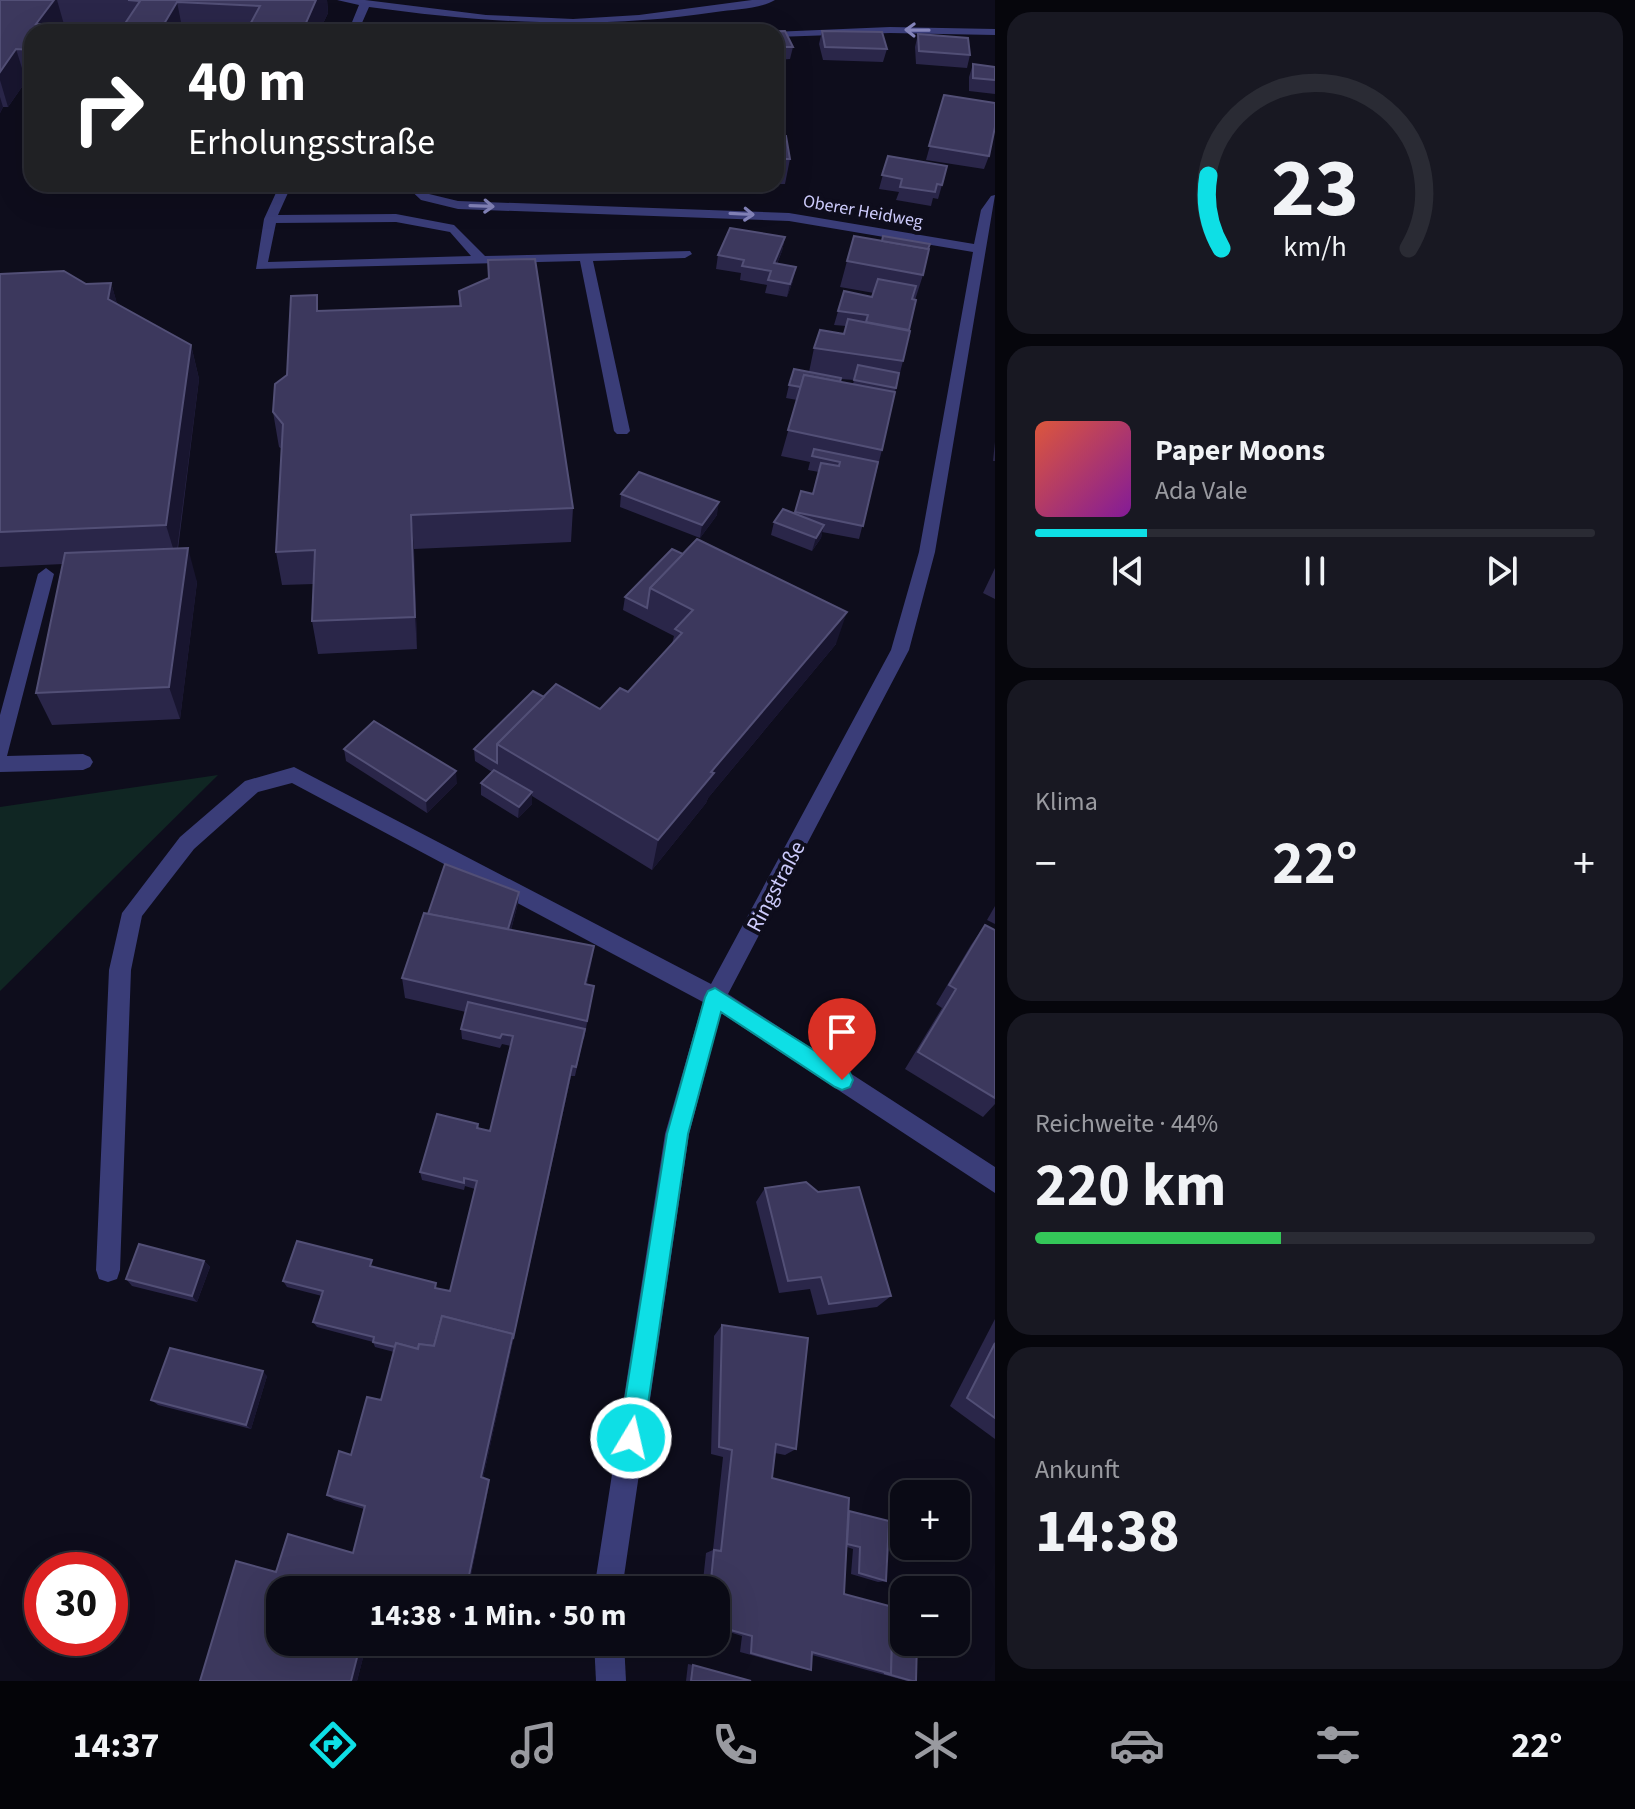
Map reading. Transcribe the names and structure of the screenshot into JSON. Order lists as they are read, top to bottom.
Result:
{
  "streets": {
    "street": ["Oberer Heidweg", "Ringstraße"]
  },
  "crossings": [
    ["Oberer Heidweg", "Ringstraße"]
  ],
  "page": {
    "turn": ["40 m", "Erholungsstraße"],
    "song": ["Paper Moons", "Ada Vale"],
    "tile": [
      "Klima",
      ["Reichweite · 44%", "220 km"],
      ["Ankunft", "14:38"]
    ],
    "heat": ["−", "22°", "+"],
    "map_buttons": ["+", "−"],
    "limit": "30",
    "trip": "14:38 · 1 Min. · 50 m",
    "tabs": ["14:37", "22°"],
    "gauge": ["23", "km/h"]
  }
}
